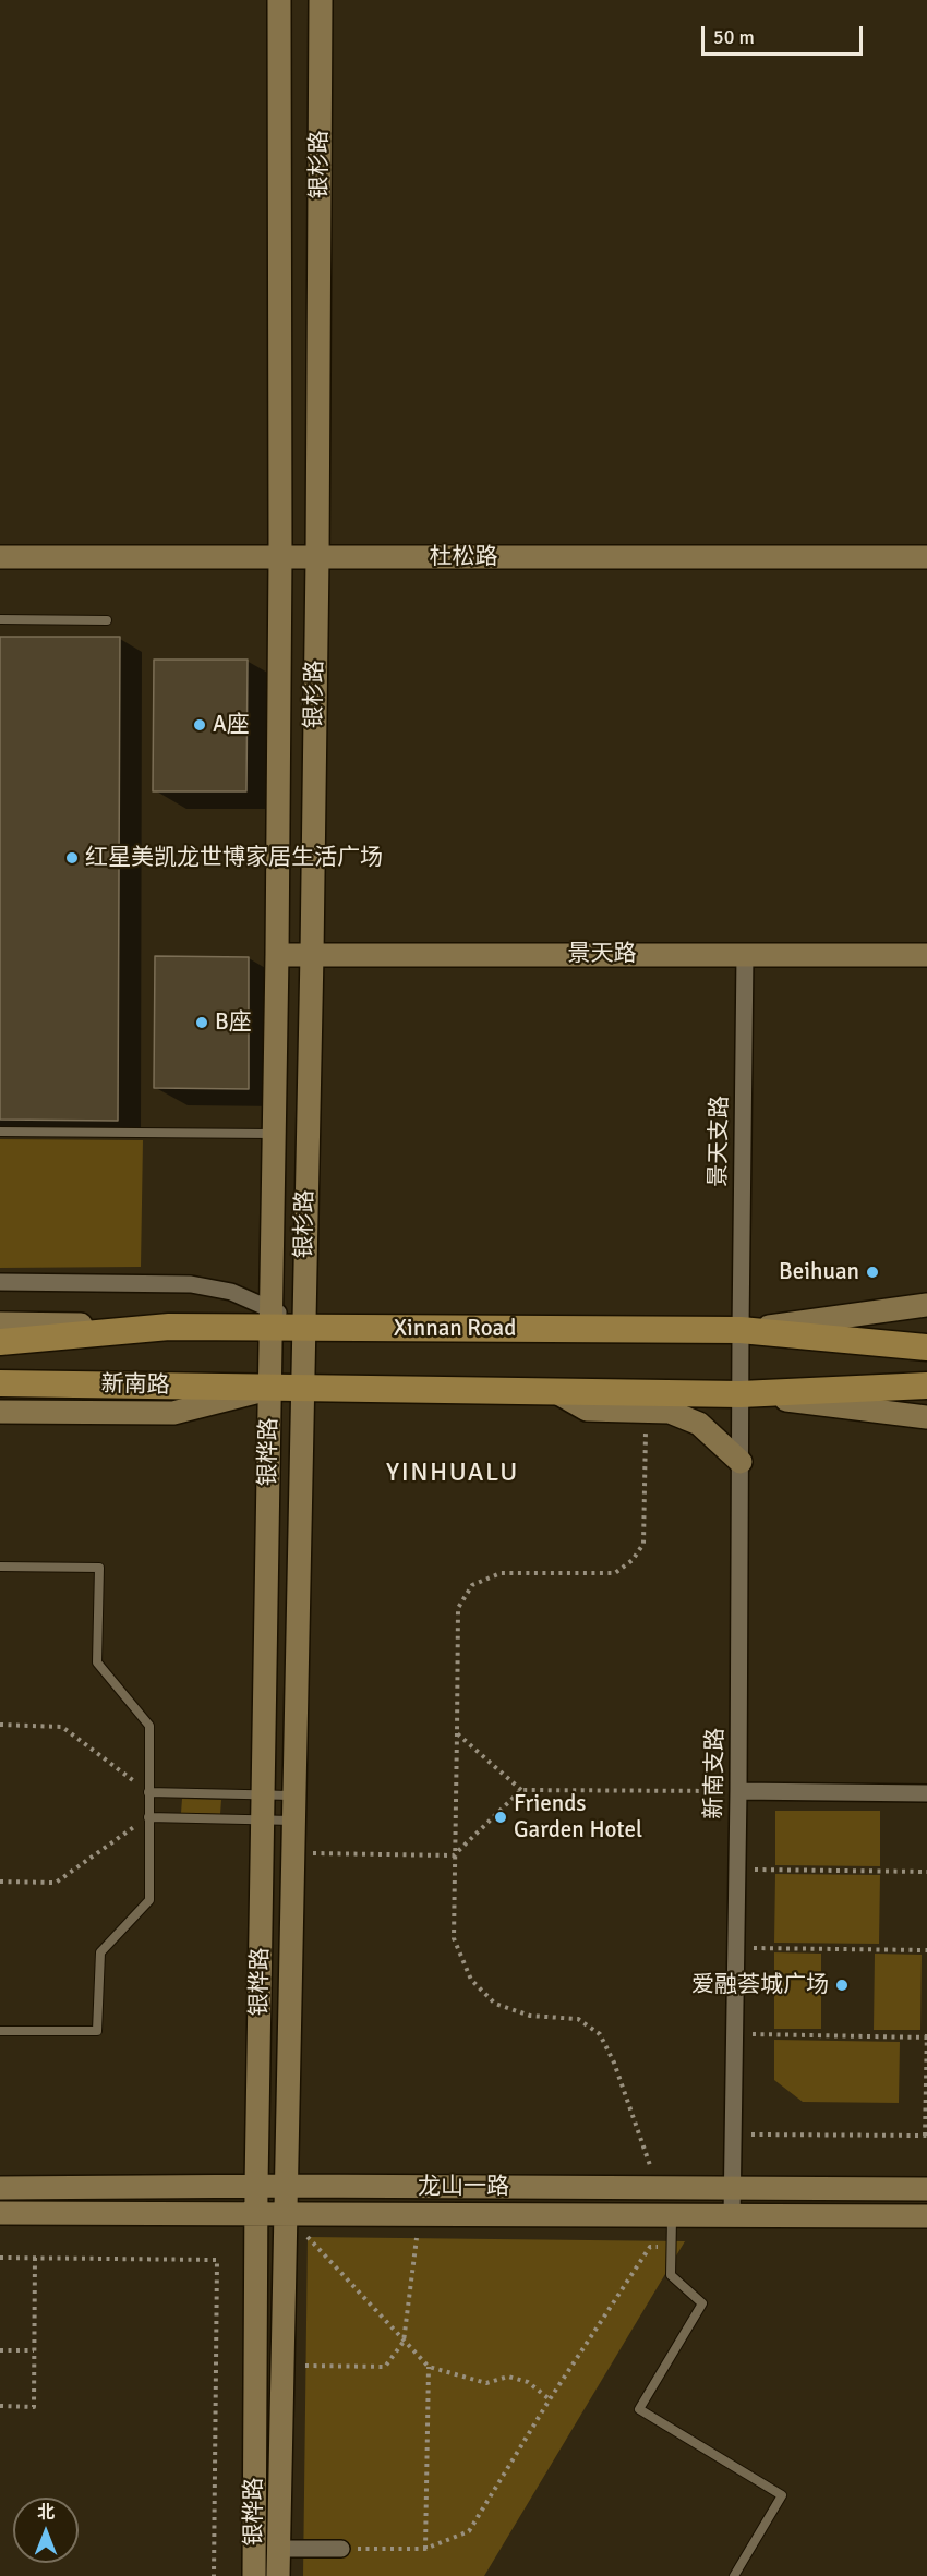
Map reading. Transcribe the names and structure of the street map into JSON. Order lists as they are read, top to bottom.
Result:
{
  "streets": {
    "main road": [
      "银杉路",
      "杜松路",
      "景天路",
      "Xinnan Road",
      "新南路",
      "银桦路",
      "龙山一路"
    ],
    "street": ["景天支路", "新南支路"]
  },
  "crossings": [
    ["银杉路", "杜松路"],
    ["银杉路", "景天路"],
    ["银杉路", "Xinnan Road"],
    ["银杉路", "新南路"],
    ["银杉路", "银桦路"],
    ["景天路", "景天支路"],
    ["景天支路", "Xinnan Road"],
    ["景天支路", "新南支路"],
    ["Xinnan Road", "新南支路"],
    ["新南路", "银桦路"],
    ["银桦路", "龙山一路"],
    ["新南支路", "龙山一路"]
  ],
  "districts": ["YINHUALU"],
  "places": [
    "A座",
    "红星美凯龙世博家居生活广场",
    "B座",
    "Beihuan",
    "Friends Garden Hotel",
    "爱融荟城广场"
  ],
  "scale_bar": "50 m",
  "north": "top"
}
